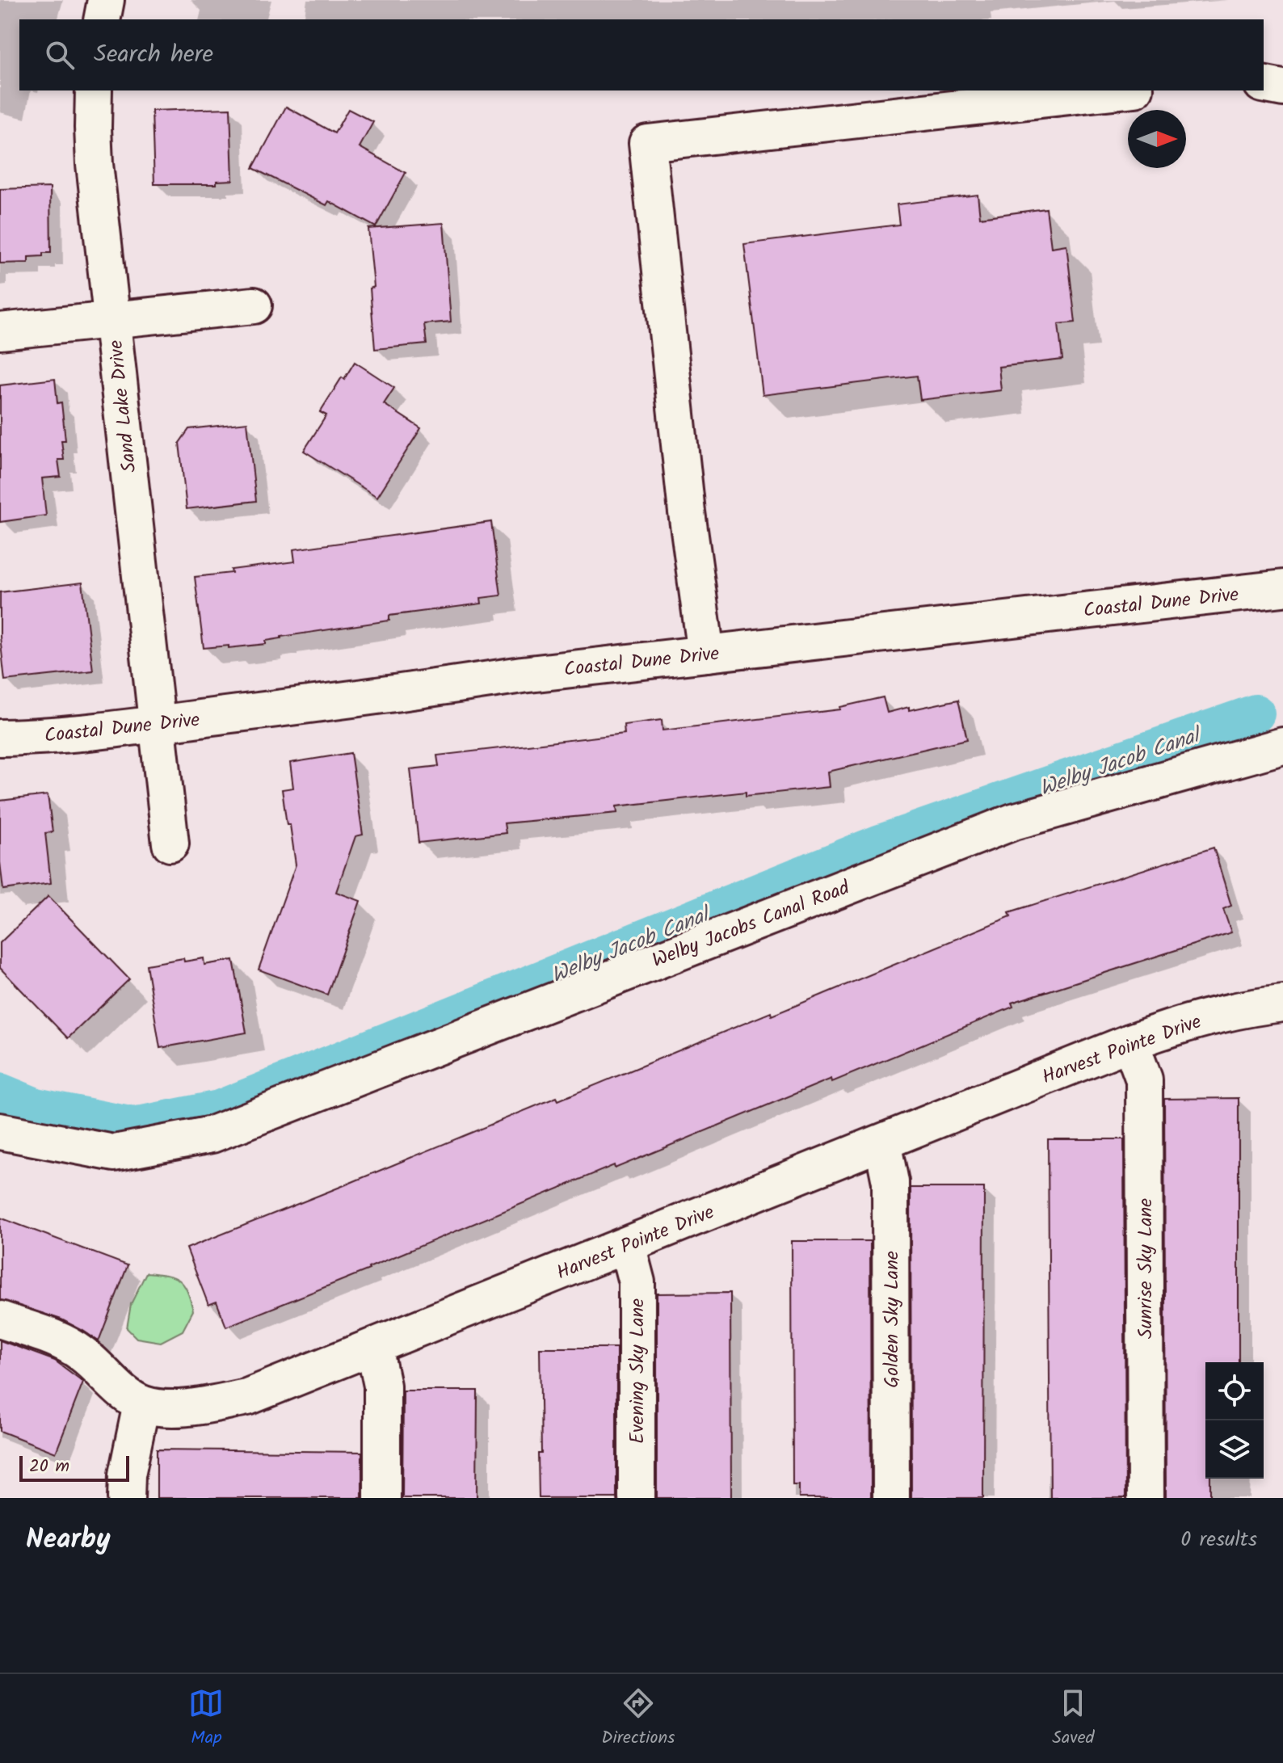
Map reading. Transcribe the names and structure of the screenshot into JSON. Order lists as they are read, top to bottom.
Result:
{
  "streets": {
    "street": [
      "Sand Lake Drive",
      "Coastal Dune Drive",
      "Welby Jacobs Canal Road",
      "Harvest Pointe Drive",
      "Sunrise Sky Lane",
      "Golden Sky Lane",
      "Evening Sky Lane"
    ]
  },
  "crossings": [
    ["Sand Lake Drive", "Coastal Dune Drive"],
    ["Harvest Pointe Drive", "Sunrise Sky Lane"],
    ["Harvest Pointe Drive", "Golden Sky Lane"],
    ["Harvest Pointe Drive", "Evening Sky Lane"]
  ],
  "water": ["Welby Jacob Canal"],
  "scale_bar": "20 m",
  "north": "right",
  "page": {
    "search": "Search here",
    "scale": "20 m",
    "heading": ["Nearby", "0 results"],
    "nav": ["Map", "Directions", "Saved"]
  }
}
